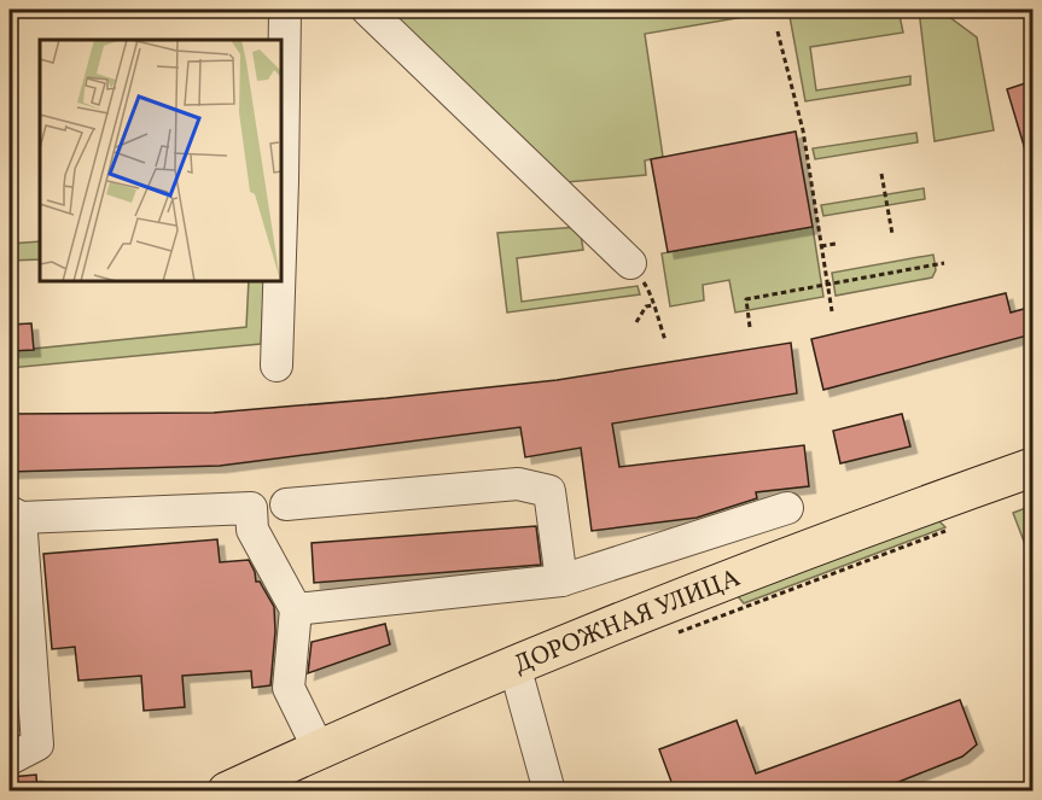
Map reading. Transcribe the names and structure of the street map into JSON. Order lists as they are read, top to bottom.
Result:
{
  "streets": {
    "main road": ["ДОРОЖНАЯ УЛИЦА"]
  }
}
